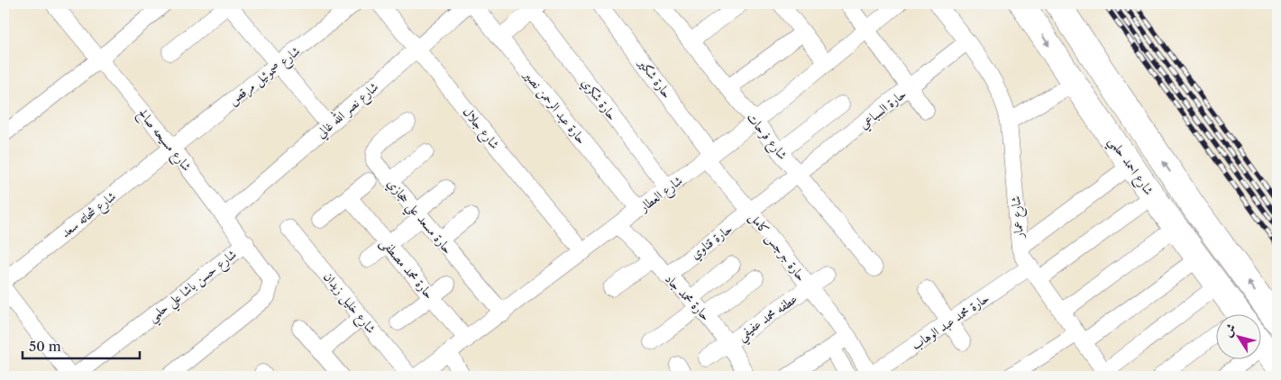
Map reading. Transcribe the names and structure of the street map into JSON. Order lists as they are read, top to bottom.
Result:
{
  "streets": {
    "main road": ["شارع احمد حلمي"],
    "street": [
      "شارع صموئيل مرقص",
      "حارة شكير",
      "حارة شكري",
      "حارة عبد الرحمن نصير",
      "حارة السباعي",
      "شارع نصر الله غالي",
      "شارع جلال",
      "شارع فرحات",
      "شارع مسيحه صالح",
      "شارع العطار",
      "شارع شحاته سعد",
      "حارة مسعد علي حجازي",
      "شارع عمار",
      "حارة قناوي",
      "حارة جرجس كامل",
      "حارة محمد مصطفى",
      "شارع حسن باشا علي حلمي",
      "حارة محمد جاد",
      "شارع خليل زيدان",
      "عطفه محمد عفيفي",
      "حارة محمد عبد الوهاب"
    ]
  },
  "crossings": [
    ["شارع صموئيل مرقص", "شارع مسيحه صالح"],
    ["شارع صموئيل مرقص", "شارع شحاته سعد"],
    ["حارة شكير", "شارع العطار"],
    ["حارة شكير", "حارة جرجس كامل"],
    ["حارة شكري", "شارع العطار"],
    ["حارة عبد الرحمن نصير", "شارع نصر الله غالي"],
    ["حارة عبد الرحمن نصير", "شارع العطار"],
    ["حارة السباعي", "شارع فرحات"],
    ["حارة السباعي", "شارع عمار"],
    ["حارة السباعي", "حارة قناوي"],
    ["شارع نصر الله غالي", "شارع جلال"],
    ["شارع نصر الله غالي", "شارع مسيحه صالح"],
    ["شارع جلال", "شارع العطار"],
    ["شارع فرحات", "شارع العطار"],
    ["شارع فرحات", "حارة قناوي"],
    ["شارع مسيحه صالح", "شارع شحاته سعد"],
    ["شارع مسيحه صالح", "شارع حسن باشا علي حلمي"],
    ["شارع احمد حلمي", "حارة محمد عبد الوهاب"],
    ["شارع العطار", "حارة مسعد علي حجازي"],
    ["شارع العطار", "حارة جرجس كامل"],
    ["شارع العطار", "حارة محمد مصطفى"],
    ["شارع العطار", "حارة محمد جاد"],
    ["شارع عمار", "حارة محمد عبد الوهاب"],
    ["حارة قناوي", "حارة جرجس كامل"],
    ["حارة قناوي", "حارة محمد جاد"],
    ["حارة جرجس كامل", "عطفه محمد عفيفي"],
    ["حارة جرجس كامل", "حارة محمد عبد الوهاب"],
    ["حارة محمد جاد", "عطفه محمد عفيفي"]
  ],
  "scale_bar": "50 m",
  "north": "top left"
}
